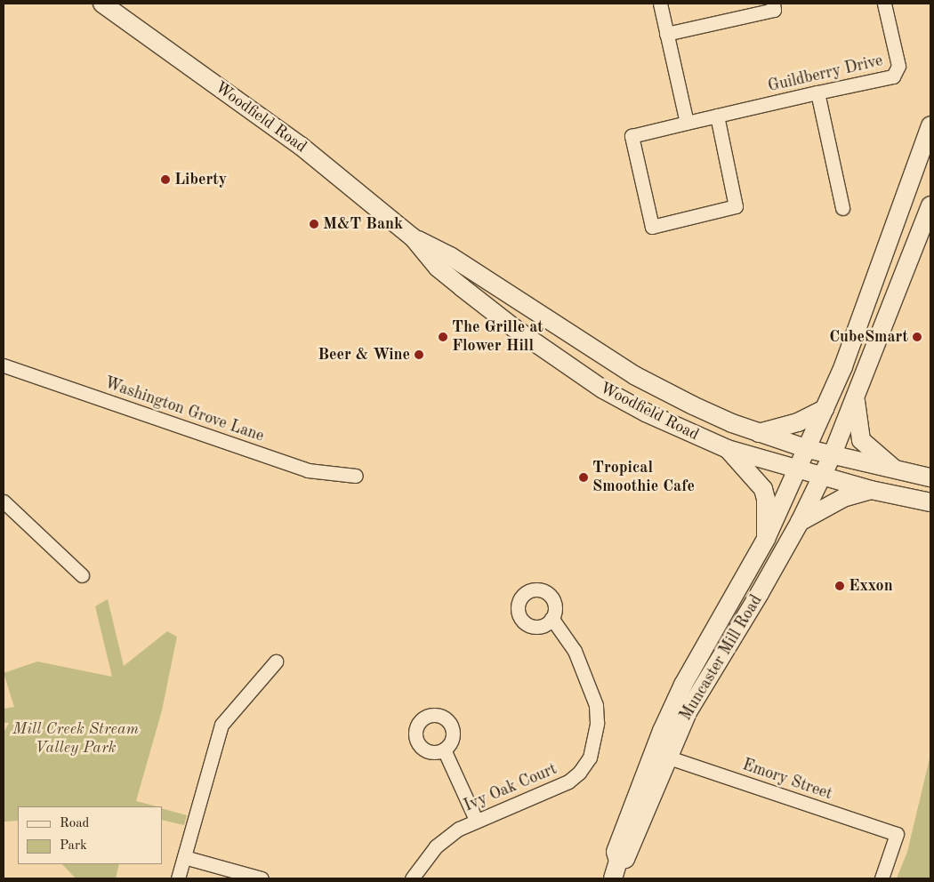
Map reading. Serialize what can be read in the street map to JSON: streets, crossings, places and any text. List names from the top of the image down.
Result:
{
  "streets": {
    "main road": ["Woodfield Road", "Muncaster Mill Road"],
    "street": [
      "Guildberry Drive",
      "Washington Grove Lane",
      "Emory Street",
      "Ivy Oak Court"
    ]
  },
  "crossings": [
    ["Woodfield Road", "Muncaster Mill Road"],
    ["Muncaster Mill Road", "Emory Street"]
  ],
  "parks": ["Mill Creek Stream Valley Park"],
  "places": [
    "Liberty",
    "M&T Bank",
    "The Grille at Flower Hill",
    "CubeSmart",
    "Beer & Wine",
    "Tropical Smoothie Cafe",
    "Exxon"
  ],
  "legend": ["Road", "Park"]
}
